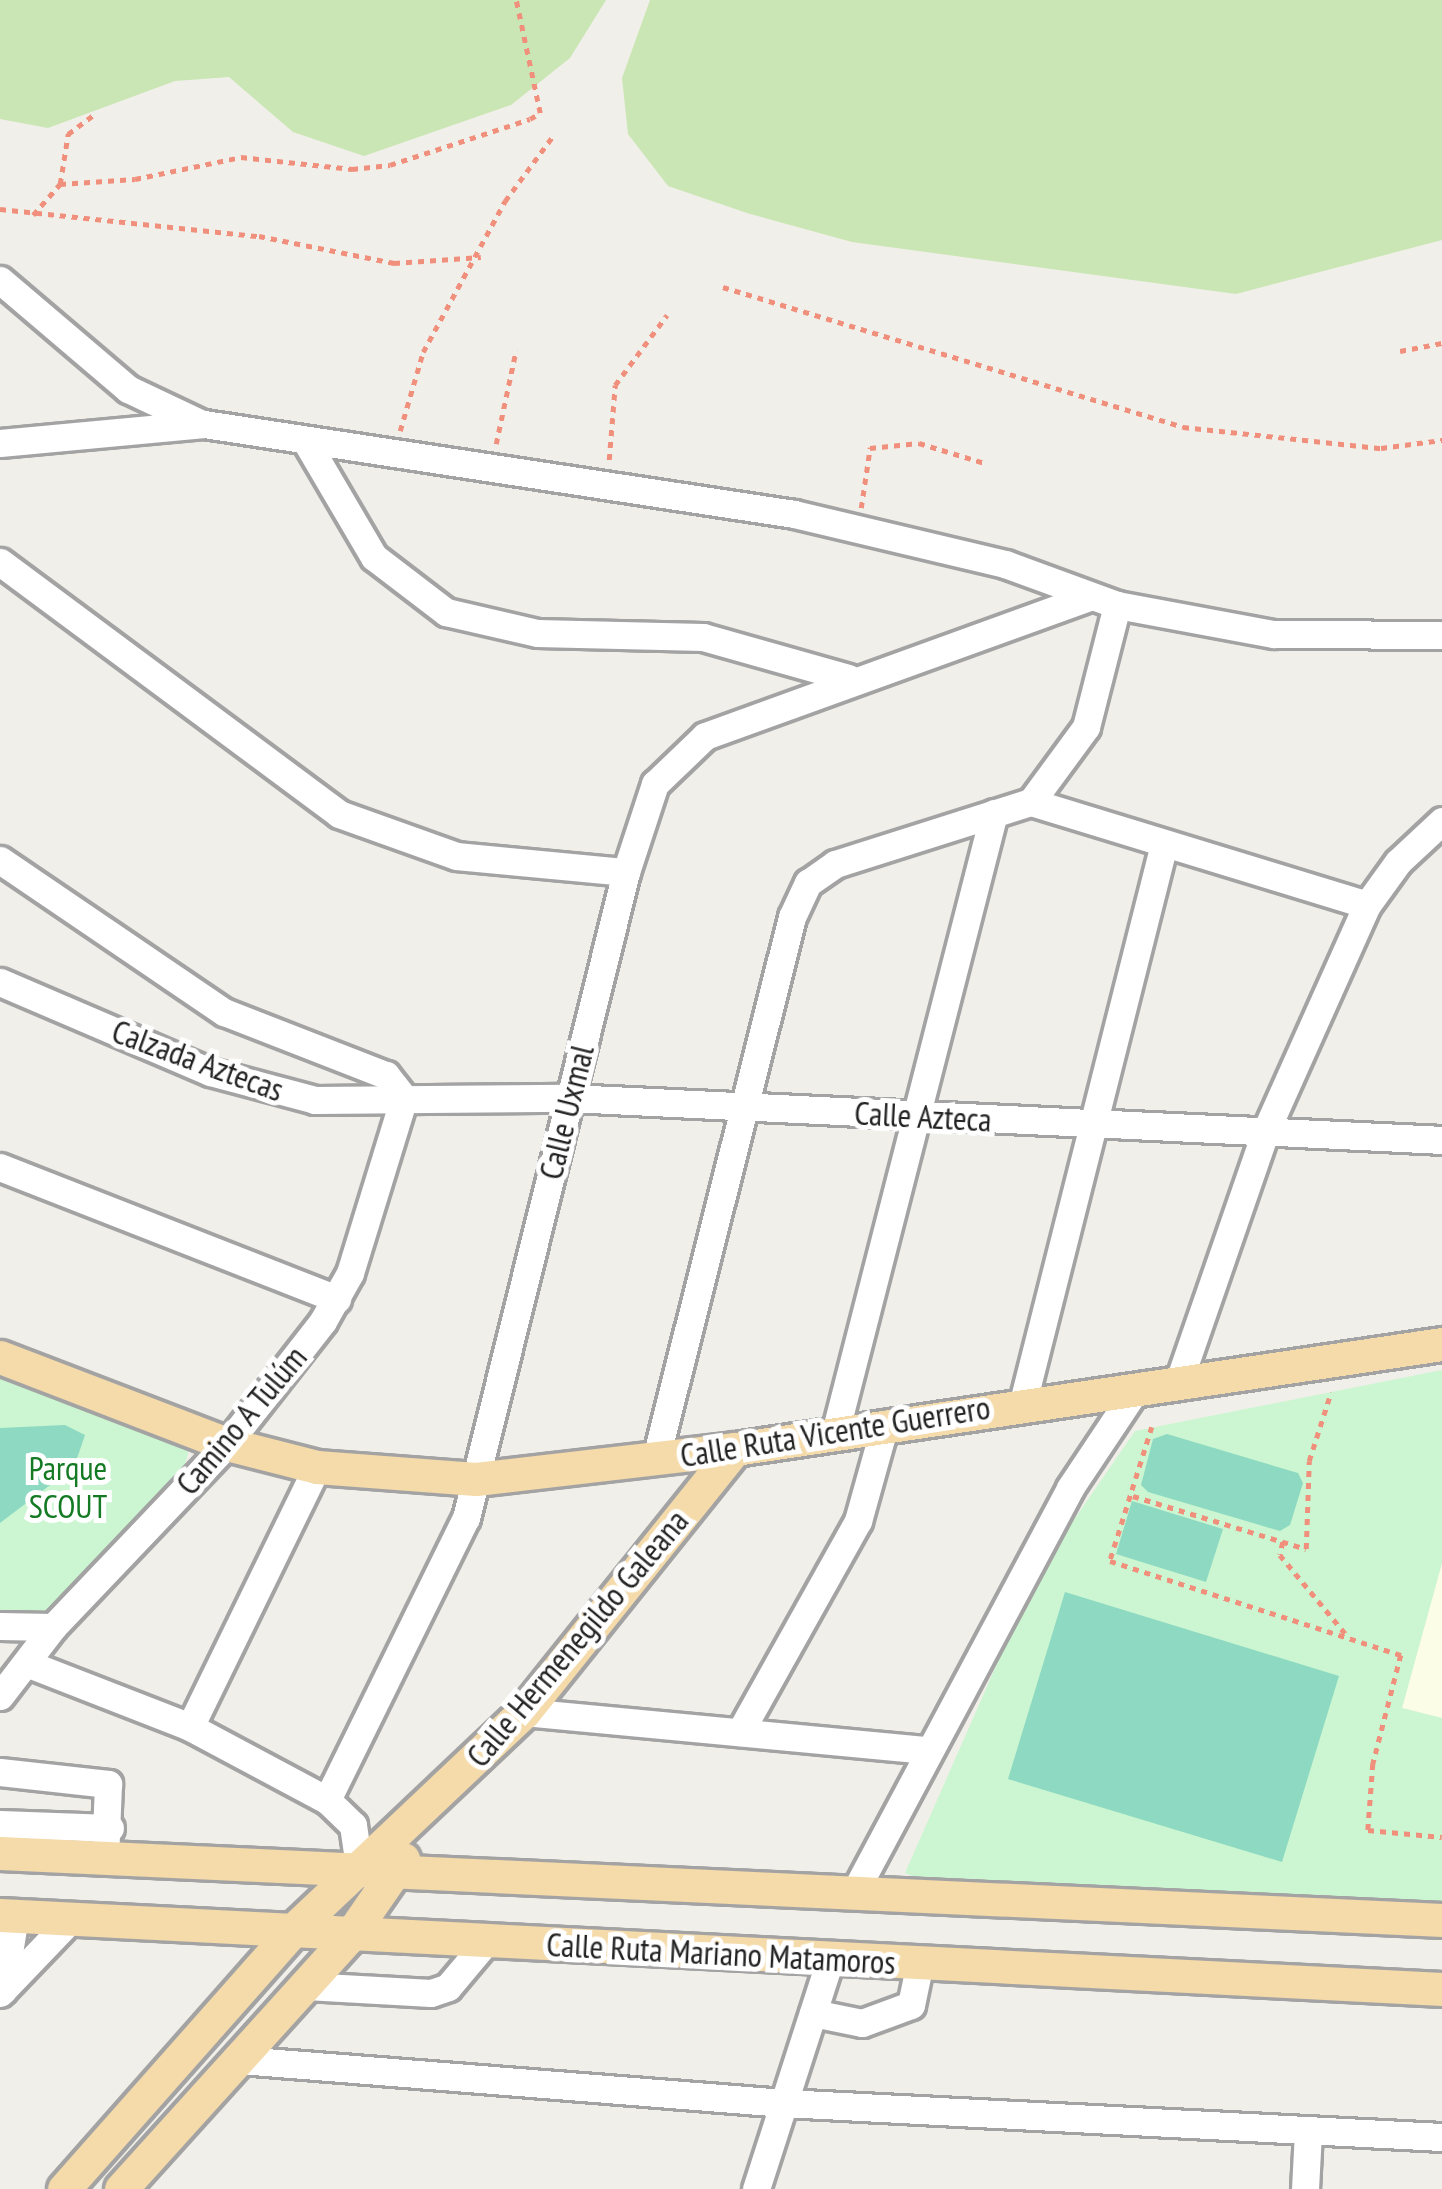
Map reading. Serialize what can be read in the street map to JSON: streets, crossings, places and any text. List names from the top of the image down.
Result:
{
  "streets": {
    "main road": ["Calle Ruta Vicente Guerrero", "Calle Hermenegildo Galeana", "Calle Ruta Mariano Matamoros"],
    "street": [
      "Calzada Aztecas",
      "Calle Uxmal",
      "Calle Azteca",
      "Camino A Tulúm"
    ]
  },
  "crossings": [
    ["Calzada Aztecas", "Calle Azteca"],
    ["Calzada Aztecas", "Camino A Tulúm"],
    ["Calle Uxmal", "Calle Azteca"],
    ["Calle Uxmal", "Calle Ruta Vicente Guerrero"],
    ["Calle Azteca", "Camino A Tulúm"],
    ["Camino A Tulúm", "Calle Ruta Vicente Guerrero"],
    ["Calle Ruta Vicente Guerrero", "Calle Hermenegildo Galeana"],
    ["Calle Hermenegildo Galeana", "Calle Ruta Mariano Matamoros"]
  ],
  "parks": ["Parque SCOUT"]
}
